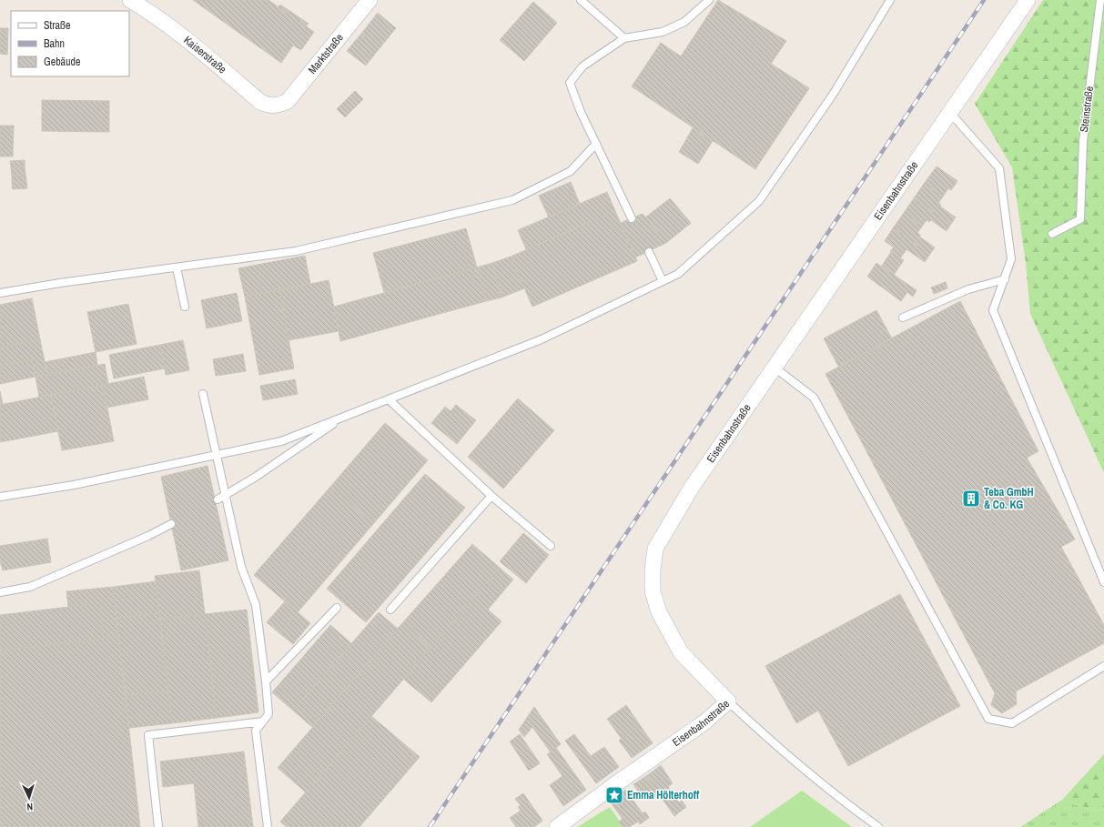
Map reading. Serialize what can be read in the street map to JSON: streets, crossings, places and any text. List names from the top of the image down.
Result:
{
  "streets": {
    "street": ["Marktstraße", "Kaiserstraße", "Eisenbahnstraße"],
    "lane": ["Steinstraße"]
  },
  "crossings": [
    ["Marktstraße", "Kaiserstraße"]
  ],
  "places": {
    "building": ["Teba GmbH & Co. KG"],
    "place": ["Emma Hölterhoff"]
  },
  "legend": ["Straße", "Bahn", "Gebäude"],
  "north": "bottom"
}
